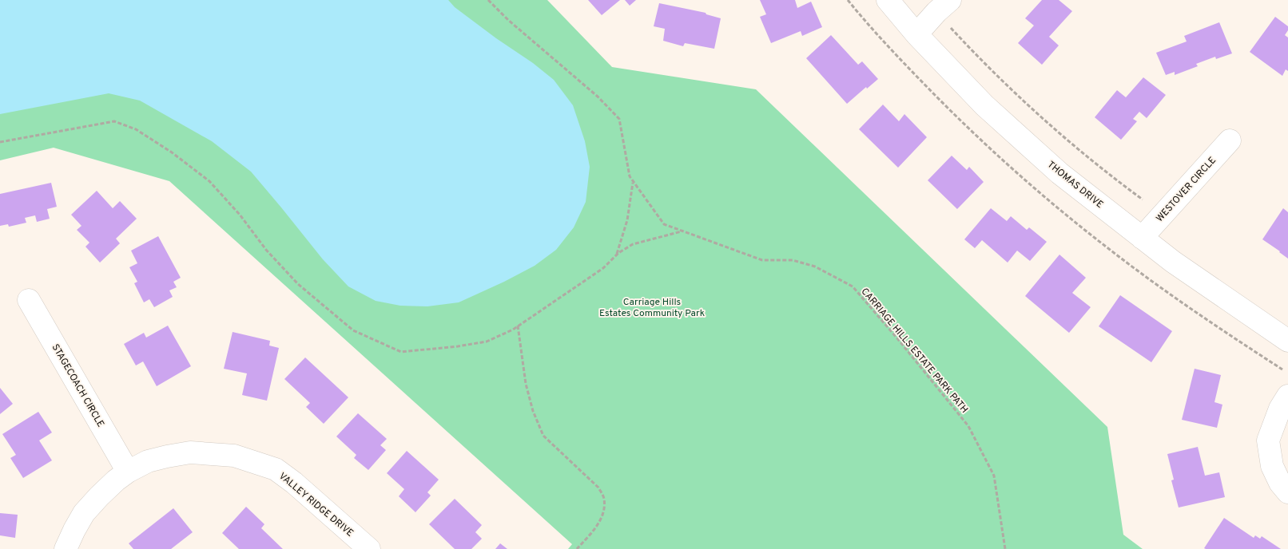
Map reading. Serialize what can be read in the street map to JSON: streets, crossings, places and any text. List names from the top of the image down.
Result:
{
  "streets": {
    "street": [
      "THOMAS DRIVE",
      "WESTOVER CIRCLE",
      "STAGECOACH CIRCLE",
      "VALLEY RIDGE DRIVE"
    ],
    "path": ["CARRIAGE HILLS ESTATE PARK PATH"]
  },
  "crossings": [
    ["THOMAS DRIVE", "WESTOVER CIRCLE"],
    ["STAGECOACH CIRCLE", "VALLEY RIDGE DRIVE"]
  ],
  "parks": ["Carriage Hills Estates Community Park"]
}
